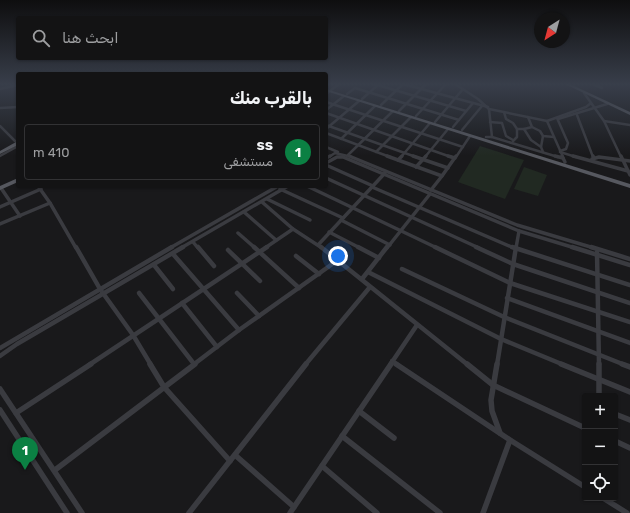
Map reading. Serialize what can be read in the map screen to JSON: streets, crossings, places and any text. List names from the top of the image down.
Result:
{
  "north": "bottom left",
  "page": {
    "search": "ابحث هنا",
    "heading": "بالقرب منك",
    "list": [
      {
        "mark": "1",
        "name": "ss",
        "note": "مستشفى",
        "value": "410 m"
      }
    ],
    "map_buttons": ["+", "−"],
    "pins": "1"
  }
}
